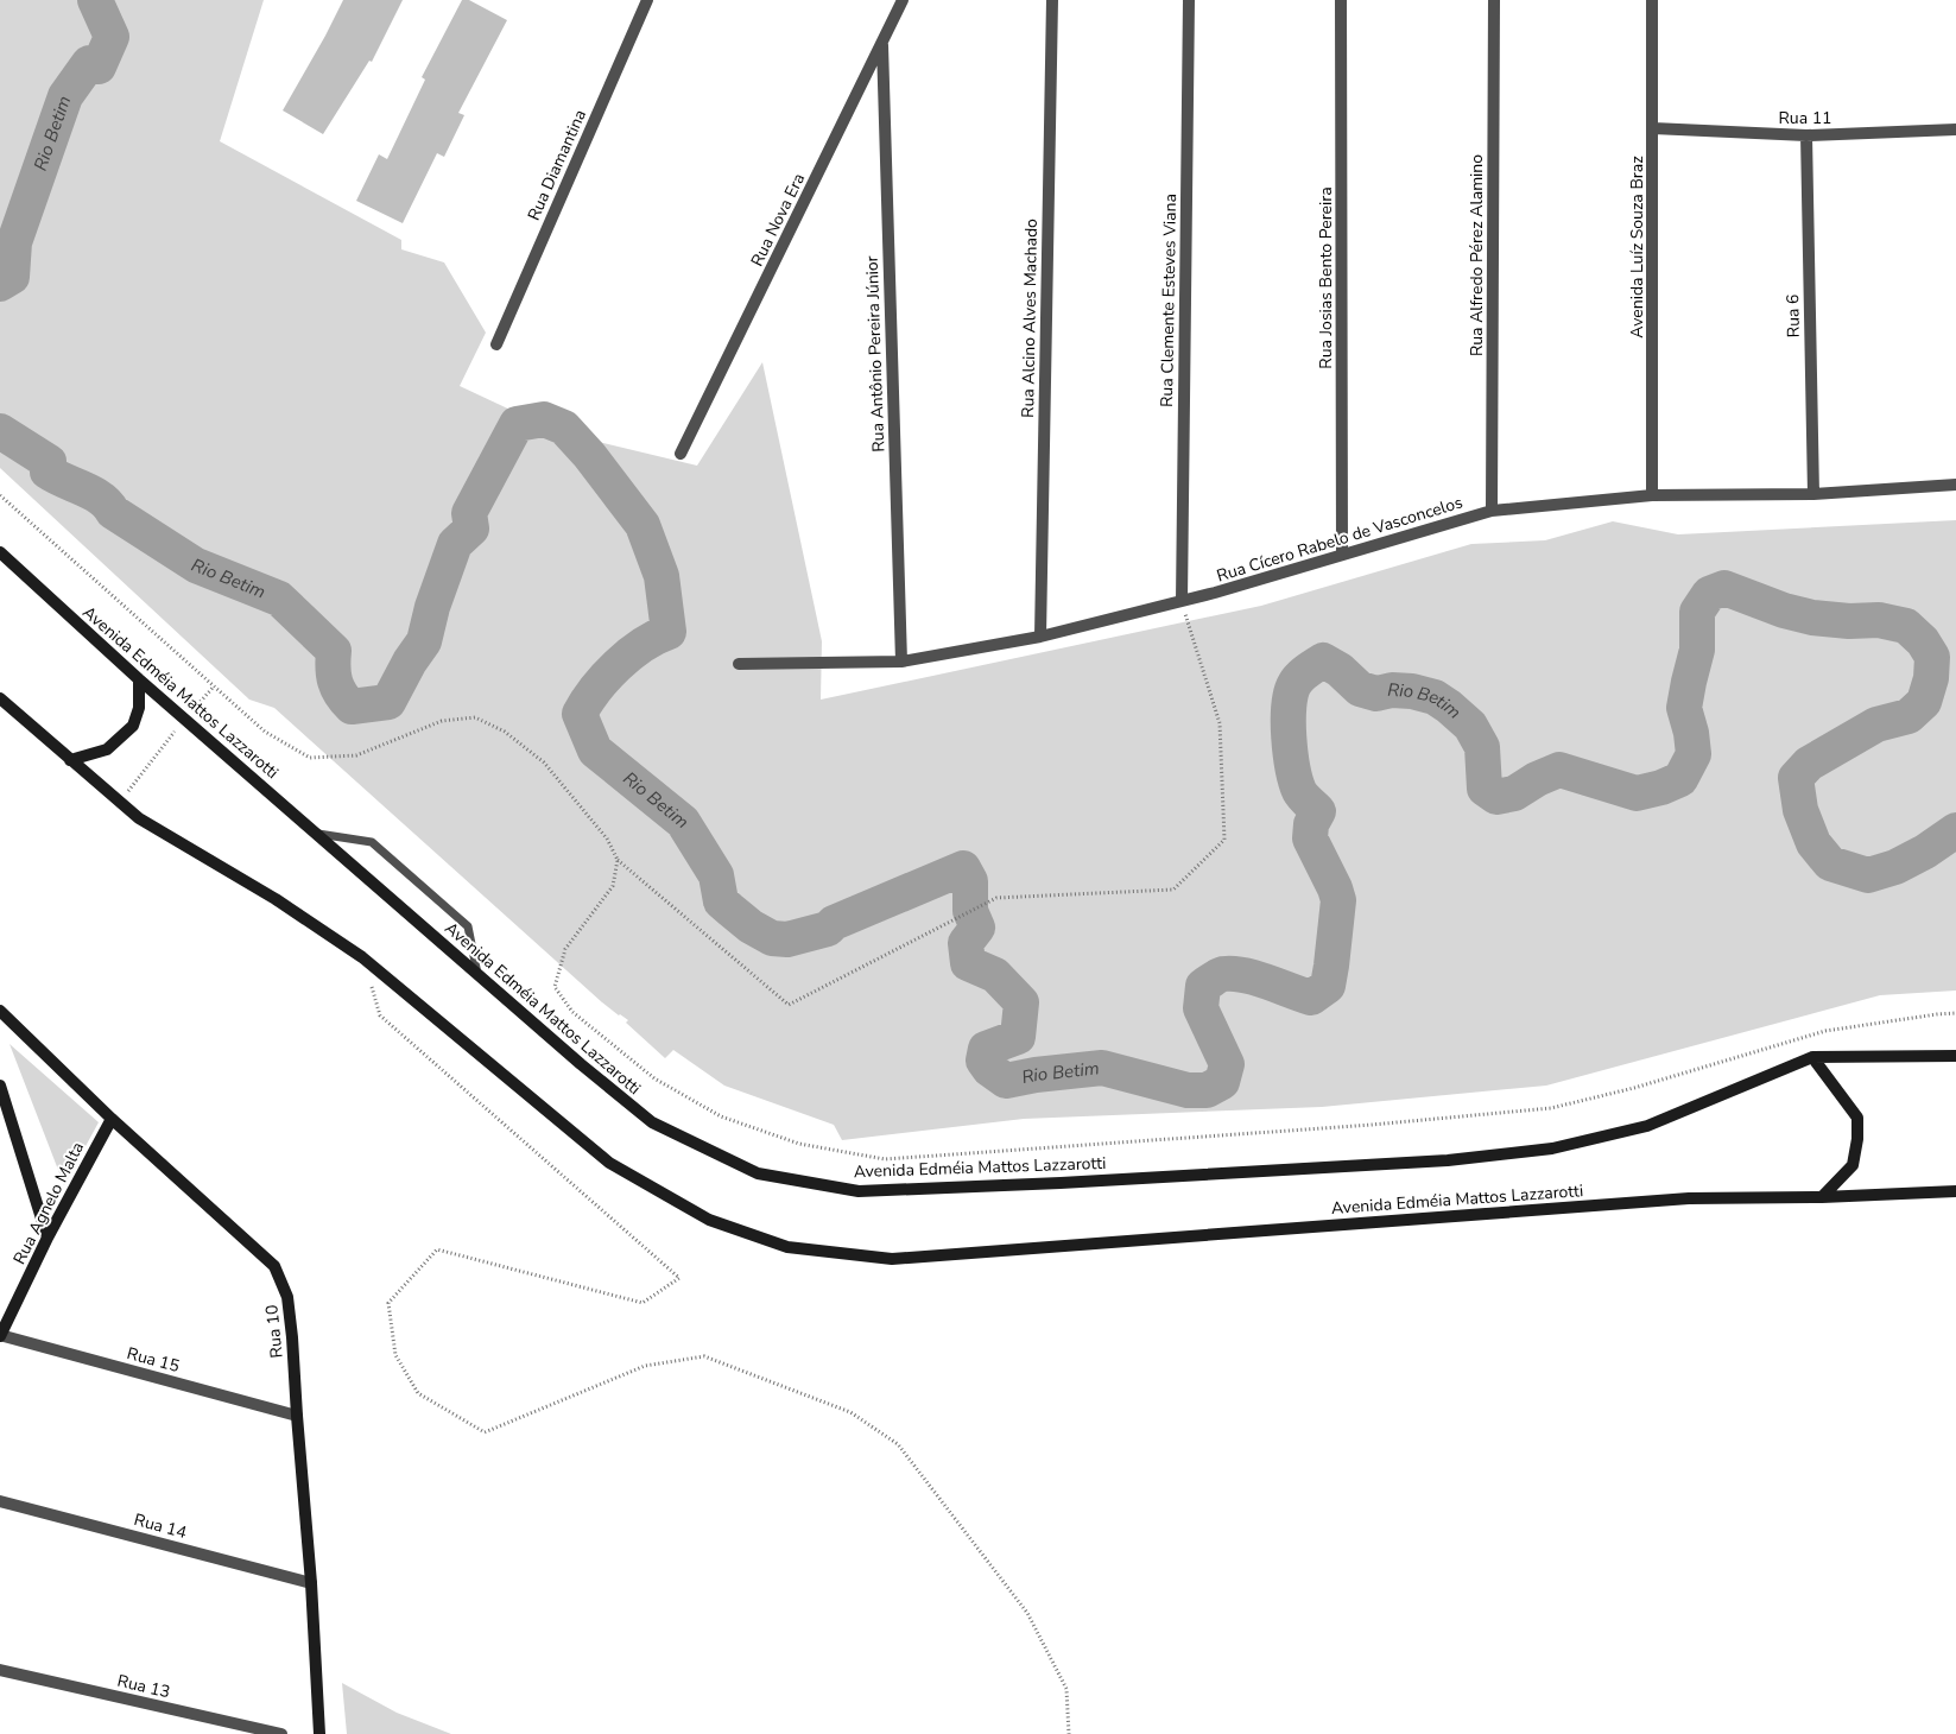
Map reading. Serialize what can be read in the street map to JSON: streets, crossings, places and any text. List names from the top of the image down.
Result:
{
  "streets": {
    "main road": ["Avenida Edméia Mattos Lazzarotti", "Rua Agnelo Malta", "Rua 10"],
    "street": [
      "Rua 11",
      "Rua Diamantina",
      "Rua Nova Era",
      "Avenida Luíz Souza Braz",
      "Rua Alfredo Pérez Alamino",
      "Rua Josias Bento Pereira",
      "Rua Clemente Esteves Viana",
      "Rua 6",
      "Rua Alcino Alves Machado",
      "Rua Antônio Pereira Júnior",
      "Rua Cícero Rabelo de Vasconcelos",
      "Rua 15",
      "Rua 14",
      "Rua 13"
    ]
  },
  "crossings": [
    ["Rua 11", "Avenida Luíz Souza Braz"],
    ["Rua 11", "Rua 6"],
    ["Rua Nova Era", "Rua Antônio Pereira Júnior"],
    ["Avenida Luíz Souza Braz", "Rua Cícero Rabelo de Vasconcelos"],
    ["Rua Alfredo Pérez Alamino", "Rua Cícero Rabelo de Vasconcelos"],
    ["Rua Josias Bento Pereira", "Rua Cícero Rabelo de Vasconcelos"],
    ["Rua Clemente Esteves Viana", "Rua Cícero Rabelo de Vasconcelos"],
    ["Rua 6", "Rua Cícero Rabelo de Vasconcelos"],
    ["Rua Alcino Alves Machado", "Rua Cícero Rabelo de Vasconcelos"],
    ["Rua Antônio Pereira Júnior", "Rua Cícero Rabelo de Vasconcelos"],
    ["Rua Agnelo Malta", "Rua 10"],
    ["Rua Agnelo Malta", "Rua 15"],
    ["Rua 10", "Rua 15"],
    ["Rua 10", "Rua 14"]
  ],
  "water": ["Rio Betim"]
}
